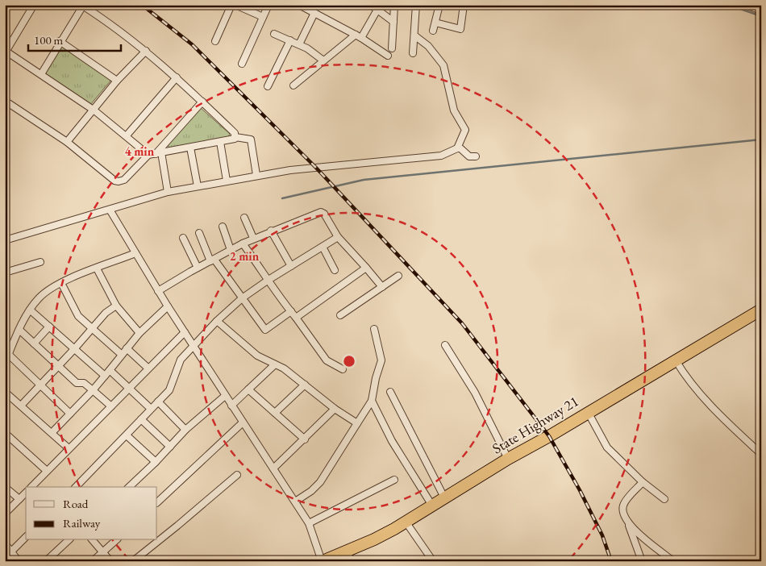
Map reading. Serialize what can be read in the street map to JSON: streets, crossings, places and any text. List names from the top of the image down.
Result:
{
  "streets": {
    "highway": ["State Highway 21"]
  },
  "legend": ["Road", "Railway"],
  "scale_bar": "100 m",
  "rings": ["4 min", "2 min"]
}
